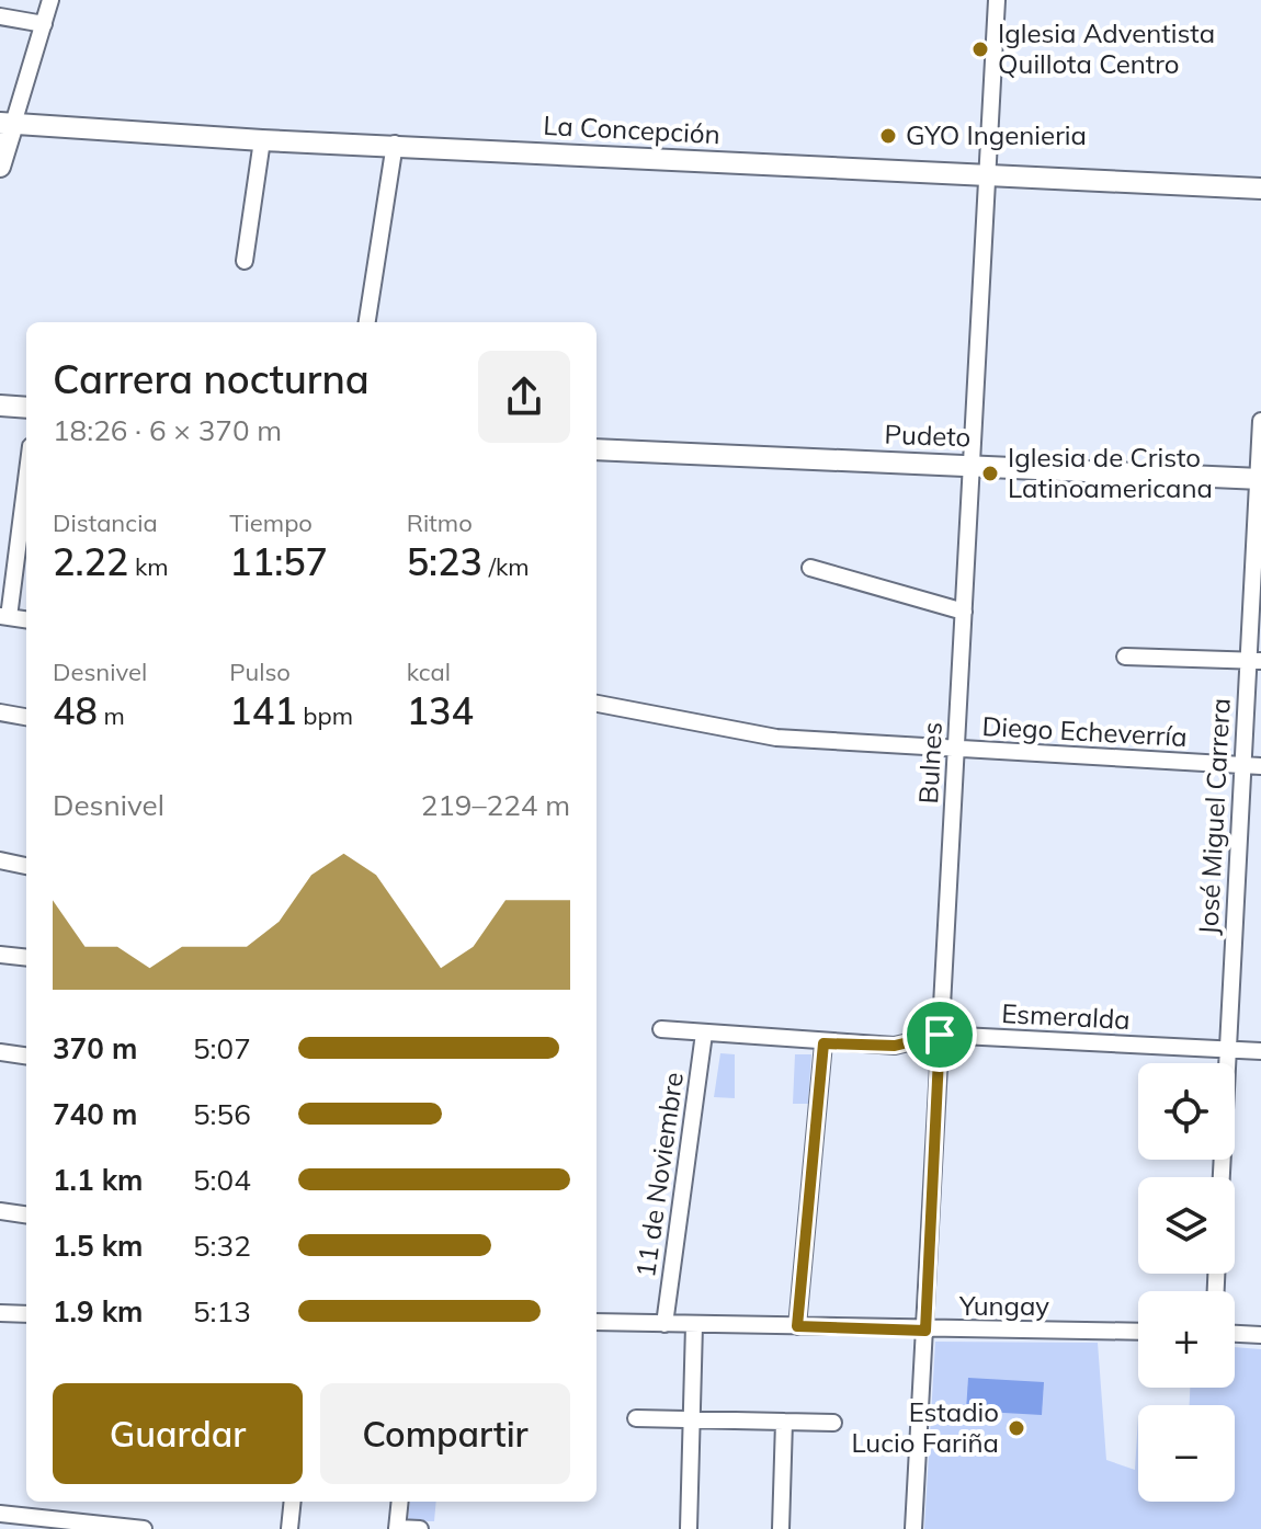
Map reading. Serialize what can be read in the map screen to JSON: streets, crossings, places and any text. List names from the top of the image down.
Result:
{
  "streets": {
    "main road": ["La Concepción", "Pudeto"],
    "street": [
      "Diego Echeverría",
      "Bulnes",
      "José Miguel Carrera",
      "Esmeralda",
      "11 de Noviembre",
      "Yungay"
    ]
  },
  "crossings": [
    ["La Concepción", "Bulnes"],
    ["Pudeto", "Bulnes"],
    ["Pudeto", "José Miguel Carrera"],
    ["Diego Echeverría", "Bulnes"],
    ["Diego Echeverría", "José Miguel Carrera"],
    ["Bulnes", "Esmeralda"],
    ["Bulnes", "Yungay"],
    ["José Miguel Carrera", "Esmeralda"],
    ["Esmeralda", "11 de Noviembre"],
    ["11 de Noviembre", "Yungay"]
  ],
  "places": [
    "Iglesia Adventista Quillota Centro",
    "GYO Ingenieria",
    "Iglesia de Cristo Latinoamericana",
    "Estadio Lucio Fariña"
  ],
  "page": {
    "heading": ["Carrera nocturna", "18:26 · 6 × 370 m"],
    "stats": [
      ["Distancia", "2.22 km"],
      ["Tiempo", "11:57"],
      ["Ritmo", "5:23 /km"],
      ["Desnivel", "48 m"],
      ["Pulso", "141 bpm"],
      ["kcal", "134"]
    ],
    "chart": ["Desnivel", "219–224 m"],
    "list": [
      {
        "name": "370 m",
        "note": "5:07"
      },
      {
        "name": "740 m",
        "note": "5:56"
      },
      {
        "name": "1.1 km",
        "note": "5:04"
      },
      {
        "name": "1.5 km",
        "note": "5:32"
      },
      {
        "name": "1.9 km",
        "note": "5:13"
      }
    ],
    "map_buttons": ["+", "−"],
    "buttons": ["Guardar", "Compartir"]
  }
}
